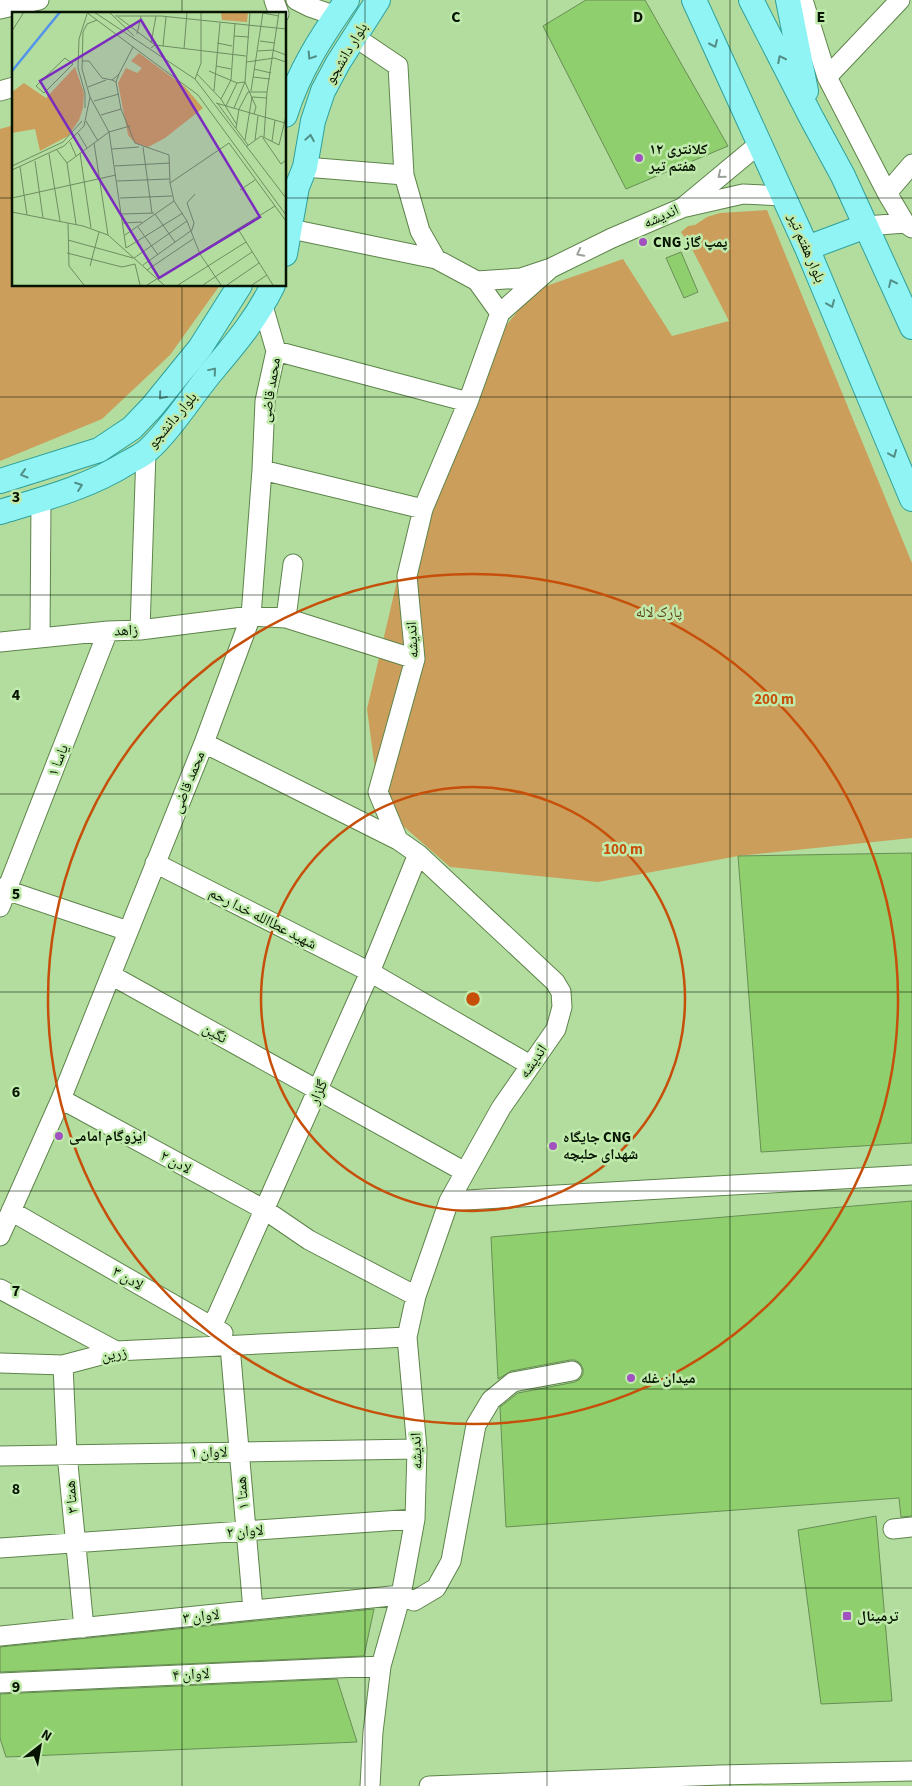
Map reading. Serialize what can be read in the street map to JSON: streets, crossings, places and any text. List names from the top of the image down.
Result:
{
  "streets": {
    "main road": ["بلوار دانشجو", "بلوار هفتم تیر"],
    "street": [
      "اندیشه",
      "محمد قاضی",
      "زاهد",
      "یاسا ۱",
      "شهید عطاالله خدا رحم",
      "نگین",
      "گلزار",
      "لادن ۲",
      "لادن ۳",
      "زرین",
      "لاوان ۱",
      "همتا ۱",
      "همتا ۳",
      "لاوان ۲",
      "لاوان ۳",
      "لاوان ۴"
    ]
  },
  "crossings": [
    ["بلوار دانشجو", "محمد قاضی"],
    ["اندیشه", "بلوار هفتم تیر"],
    ["اندیشه", "زاهد"],
    ["اندیشه", "شهید عطاالله خدا رحم"],
    ["اندیشه", "نگین"],
    ["اندیشه", "گلزار"],
    ["اندیشه", "لادن ۲"],
    ["اندیشه", "زرین"],
    ["اندیشه", "لاوان ۱"],
    ["اندیشه", "لاوان ۲"],
    ["اندیشه", "لاوان ۳"],
    ["اندیشه", "لاوان ۴"],
    ["محمد قاضی", "زاهد"],
    ["محمد قاضی", "شهید عطاالله خدا رحم"],
    ["محمد قاضی", "نگین"],
    ["محمد قاضی", "لادن ۲"],
    ["محمد قاضی", "لادن ۳"],
    ["زاهد", "یاسا ۱"],
    ["شهید عطاالله خدا رحم", "گلزار"],
    ["نگین", "گلزار"],
    ["گلزار", "لادن ۲"],
    ["گلزار", "لادن ۳"],
    ["لادن ۳", "زرین"],
    ["لادن ۳", "همتا ۱"],
    ["زرین", "همتا ۱"],
    ["زرین", "همتا ۳"],
    ["لاوان ۱", "همتا ۱"],
    ["لاوان ۱", "همتا ۳"],
    ["همتا ۱", "لاوان ۲"],
    ["همتا ۱", "لاوان ۳"],
    ["همتا ۳", "لاوان ۲"],
    ["همتا ۳", "لاوان ۳"]
  ],
  "parks": ["پارک لاله"],
  "places": {
    "other": [
      "کلانتری ۱۲ هفتم تیر",
      "CNG پمپ گاز",
      "ایزوگام امامی",
      "جایگاه CNG شهدای حلبچه",
      "میدان غله"
    ],
    "transit": ["ترمینال"]
  },
  "north": "top right",
  "grid": {
    "columns": ["C", "D", "E"],
    "rows": [
      "3",
      "4",
      "5",
      "6",
      "7",
      "8",
      "9"
    ]
  },
  "rings": ["200 m", "100 m"]
}
